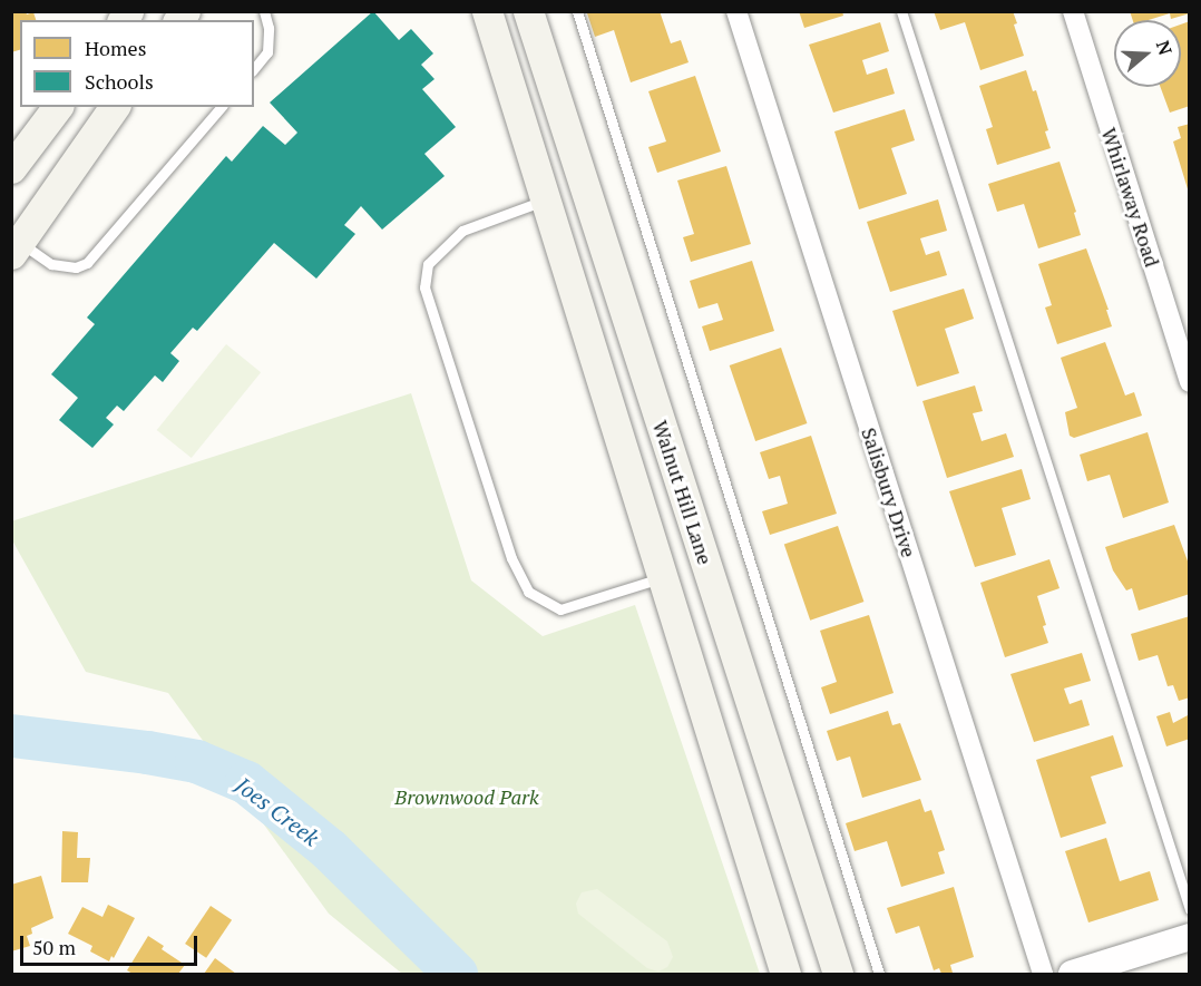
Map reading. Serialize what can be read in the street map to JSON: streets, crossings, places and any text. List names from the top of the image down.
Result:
{
  "streets": {
    "main road": ["Walnut Hill Lane"],
    "street": ["Whirlaway Road", "Salisbury Drive"]
  },
  "water": ["Joes Creek"],
  "parks": ["Brownwood Park"],
  "legend": ["Homes", "Schools"],
  "scale_bar": "50 m",
  "north": "right"
}
